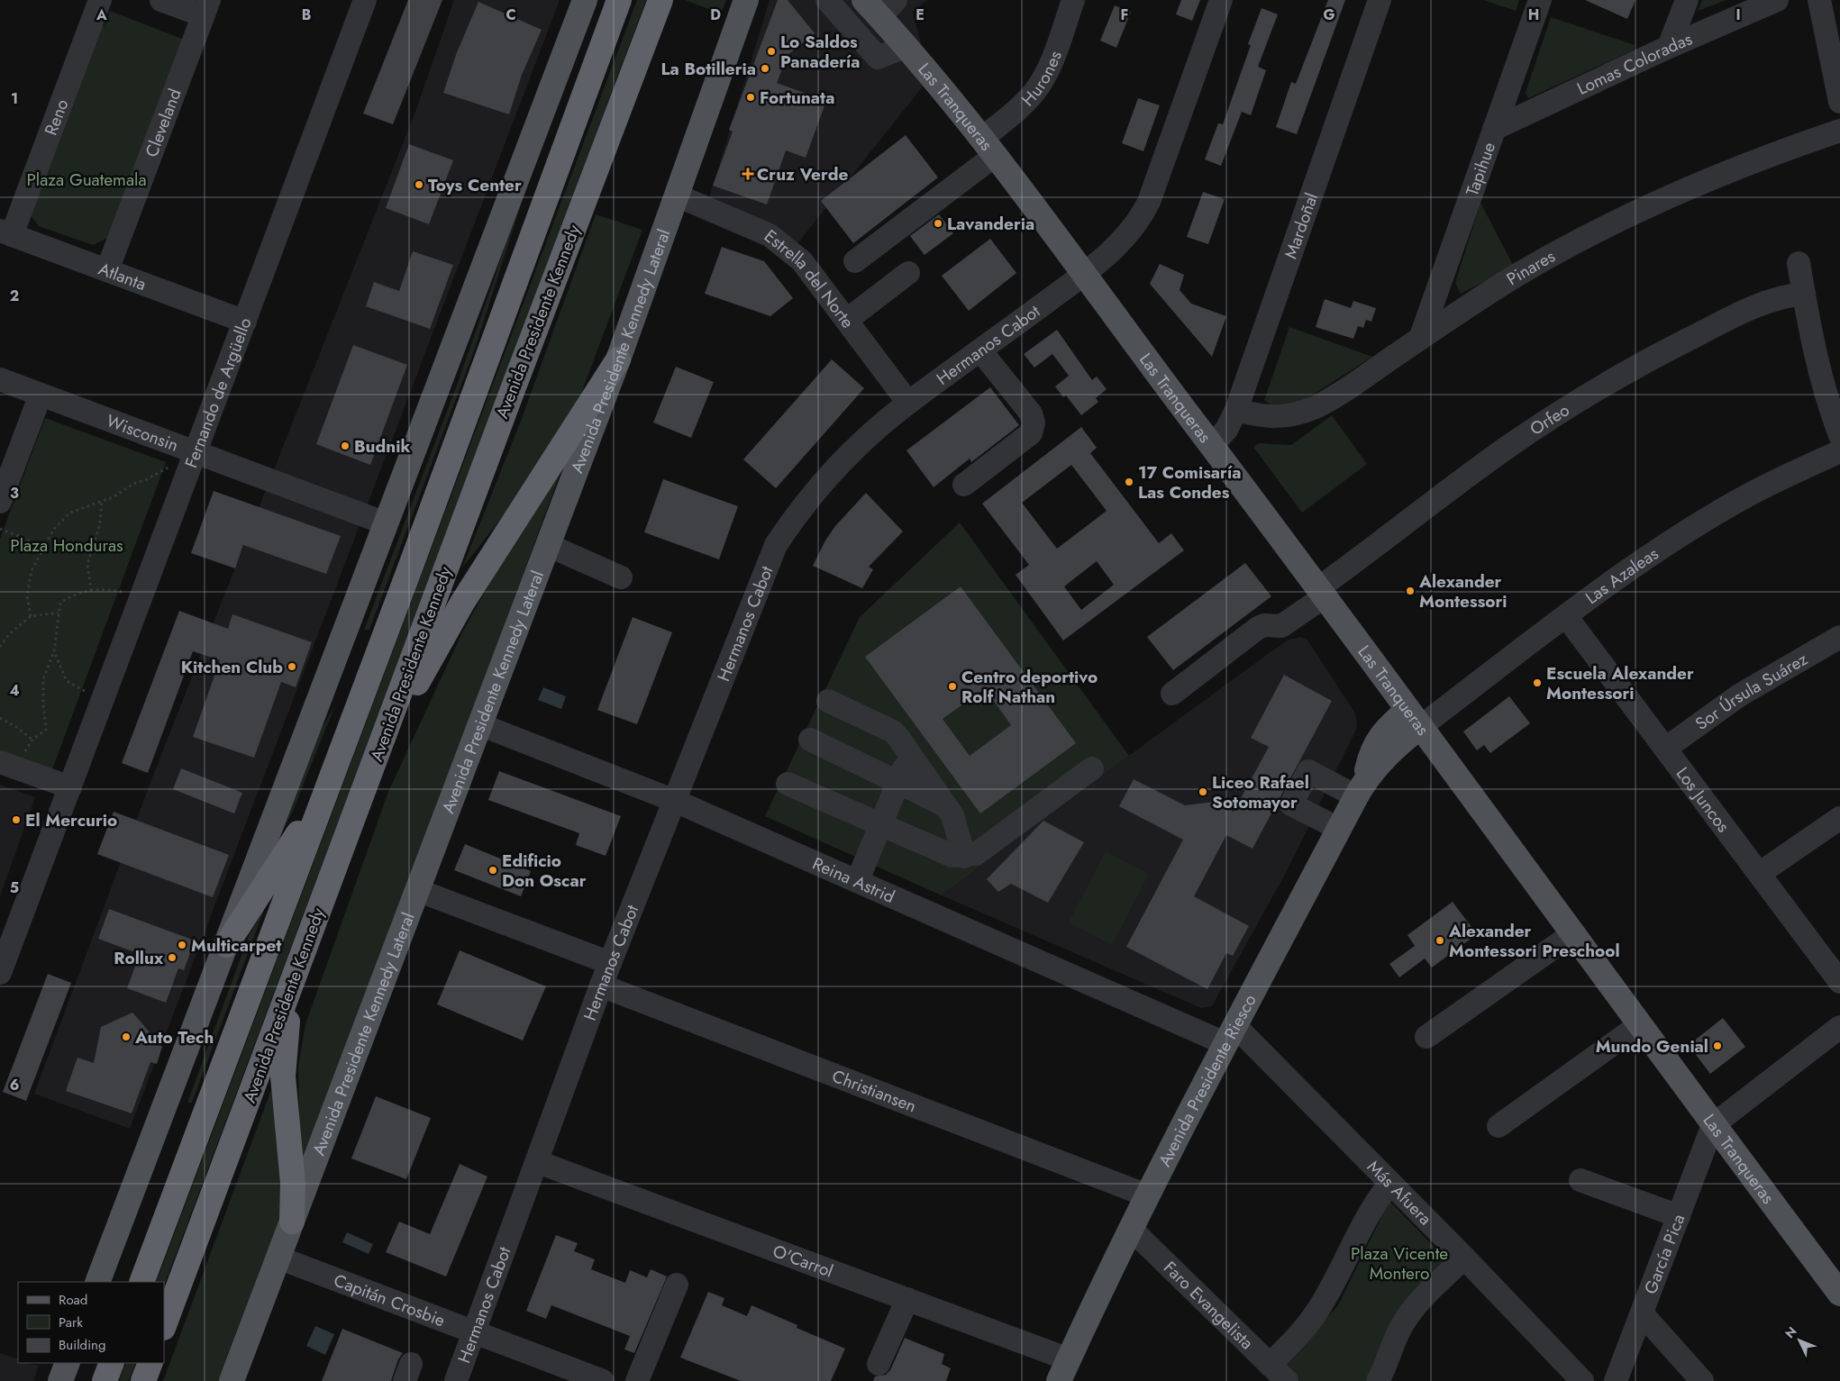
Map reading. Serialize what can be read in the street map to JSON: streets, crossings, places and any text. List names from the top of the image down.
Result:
{
  "streets": {
    "highway": ["Avenida Presidente Kennedy"],
    "main road": ["Las Tranqueras", "Avenida Presidente Kennedy Lateral", "Avenida Presidente Riesco"],
    "street": [
      "Lomas Coloradas",
      "Hurones",
      "Reno",
      "Cleveland",
      "Tapihue",
      "Mardoñal",
      "Pinares",
      "Atlanta",
      "Estrella del Norte",
      "Hermanos Cabot",
      "Fernando de Argüello",
      "Orfeo",
      "Wisconsin",
      "Las Azaleas",
      "Sor Úrsula Suárez",
      "Los Juncos",
      "Reina Astrid",
      "Christiansen",
      "Más Afuera",
      "García Pica",
      "O'Carrol",
      "Capitán Crosbie",
      "Faro Evangelista"
    ]
  },
  "crossings": [
    ["Lomas Coloradas", "Tapihue"],
    ["Hurones", "Las Tranqueras"],
    ["Las Tranqueras", "Mardoñal"],
    ["Las Tranqueras", "Hermanos Cabot"],
    ["Las Tranqueras", "Orfeo"],
    ["Las Tranqueras", "Las Azaleas"],
    ["Las Tranqueras", "Avenida Presidente Riesco"],
    ["Las Tranqueras", "García Pica"],
    ["Reno", "Atlanta"],
    ["Cleveland", "Atlanta"],
    ["Tapihue", "Pinares"],
    ["Mardoñal", "Pinares"],
    ["Atlanta", "Fernando de Argüello"],
    ["Estrella del Norte", "Hermanos Cabot"],
    ["Estrella del Norte", "Avenida Presidente Kennedy Lateral"],
    ["Hermanos Cabot", "Reina Astrid"],
    ["Hermanos Cabot", "Christiansen"],
    ["Hermanos Cabot", "O'Carrol"],
    ["Hermanos Cabot", "Capitán Crosbie"],
    ["Avenida Presidente Kennedy Lateral", "Reina Astrid"],
    ["Avenida Presidente Kennedy Lateral", "Capitán Crosbie"],
    ["Fernando de Argüello", "Wisconsin"],
    ["Las Azaleas", "Los Juncos"],
    ["Las Azaleas", "Avenida Presidente Riesco"],
    ["Sor Úrsula Suárez", "Los Juncos"],
    ["Reina Astrid", "Avenida Presidente Riesco"],
    ["Reina Astrid", "Más Afuera"],
    ["Avenida Presidente Riesco", "Christiansen"],
    ["Avenida Presidente Riesco", "Más Afuera"],
    ["Avenida Presidente Riesco", "O'Carrol"],
    ["Avenida Presidente Riesco", "Faro Evangelista"]
  ],
  "parks": ["Plaza Guatemala", "Plaza Honduras", "Plaza Vicente Montero"],
  "places": {
    "other": [
      "Lo Saldos Panadería",
      "La Botilleria",
      "Fortunata",
      "Toys Center",
      "Lavanderia",
      "Budnik",
      "17 Comisaría Las Condes",
      "Alexander Montessori",
      "Kitchen Club",
      "Escuela Alexander Montessori",
      "Centro deportivo Rolf Nathan",
      "Liceo Rafael Sotomayor",
      "El Mercurio",
      "Edificio Don Oscar",
      "Alexander Montessori Preschool",
      "Multicarpet",
      "Rollux",
      "Auto Tech",
      "Mundo Genial"
    ],
    "health": ["Cruz Verde"]
  },
  "legend": ["Road", "Park", "Building"],
  "north": "top left",
  "grid": {
    "columns": [
      "A",
      "B",
      "C",
      "D",
      "E",
      "F",
      "G",
      "H",
      "I"
    ],
    "rows": [
      "1",
      "2",
      "3",
      "4",
      "5",
      "6"
    ]
  }
}
